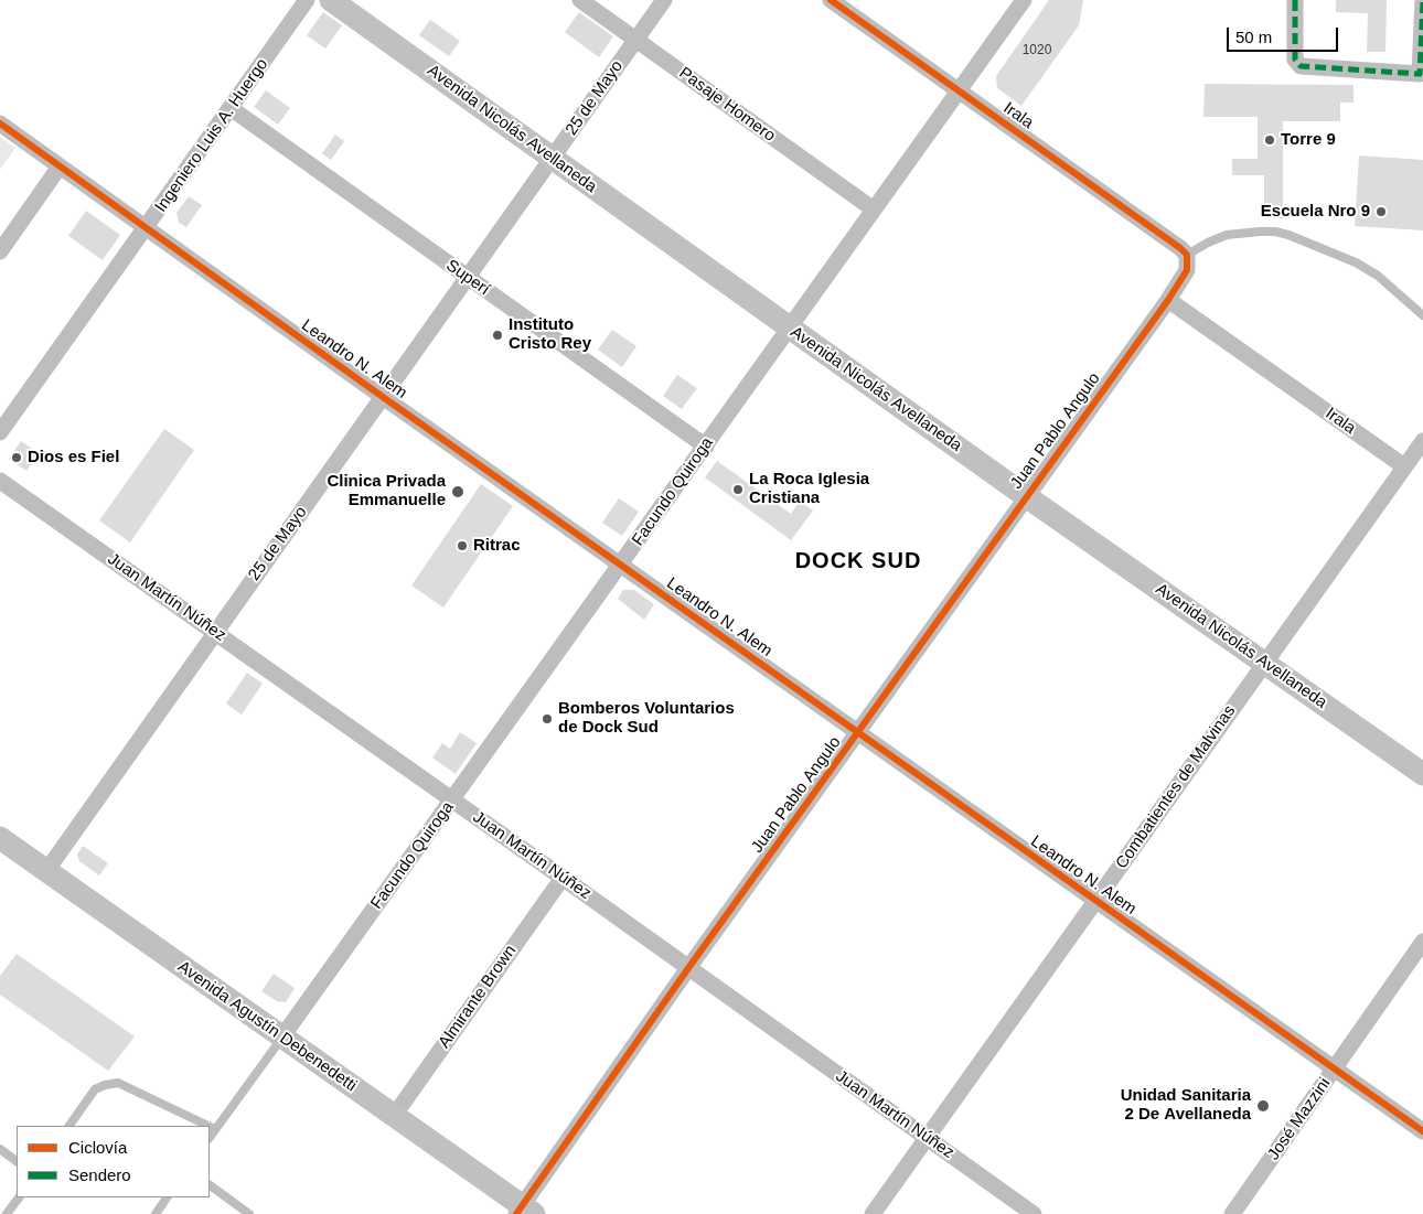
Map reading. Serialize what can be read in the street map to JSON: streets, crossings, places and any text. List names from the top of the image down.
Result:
{
  "streets": {
    "main road": ["Avenida Nicolás Avellaneda", "Avenida Agustín Debenedetti"],
    "street": [
      "25 de Mayo",
      "Pasaje Homero",
      "Irala",
      "Ingeniero Luis A. Huergo",
      "Superí",
      "Leandro N. Alem",
      "Juan Pablo Angulo",
      "Facundo Quiroga",
      "Juan Martín Núñez",
      "Combatientes de Malvinas",
      "Almirante Brown",
      "José Mazzini"
    ]
  },
  "crossings": [
    ["25 de Mayo", "Pasaje Homero"],
    ["25 de Mayo", "Avenida Nicolás Avellaneda"],
    ["25 de Mayo", "Superí"],
    ["25 de Mayo", "Leandro N. Alem"],
    ["25 de Mayo", "Juan Martín Núñez"],
    ["25 de Mayo", "Avenida Agustín Debenedetti"],
    ["Pasaje Homero", "Facundo Quiroga"],
    ["Irala", "Juan Pablo Angulo"],
    ["Irala", "Facundo Quiroga"],
    ["Irala", "Combatientes de Malvinas"],
    ["Avenida Nicolás Avellaneda", "Juan Pablo Angulo"],
    ["Avenida Nicolás Avellaneda", "Facundo Quiroga"],
    ["Avenida Nicolás Avellaneda", "Combatientes de Malvinas"],
    ["Ingeniero Luis A. Huergo", "Superí"],
    ["Ingeniero Luis A. Huergo", "Leandro N. Alem"],
    ["Superí", "Facundo Quiroga"],
    ["Leandro N. Alem", "Juan Pablo Angulo"],
    ["Leandro N. Alem", "Facundo Quiroga"],
    ["Leandro N. Alem", "Combatientes de Malvinas"],
    ["Leandro N. Alem", "José Mazzini"],
    ["Juan Pablo Angulo", "Juan Martín Núñez"],
    ["Juan Pablo Angulo", "Avenida Agustín Debenedetti"],
    ["Facundo Quiroga", "Juan Martín Núñez"],
    ["Facundo Quiroga", "Avenida Agustín Debenedetti"],
    ["Juan Martín Núñez", "Combatientes de Malvinas"],
    ["Juan Martín Núñez", "Almirante Brown"],
    ["Almirante Brown", "Avenida Agustín Debenedetti"]
  ],
  "districts": ["DOCK SUD"],
  "places": [
    "Torre 9",
    "Escuela Nro 9",
    "Instituto Cristo Rey",
    "Dios es Fiel",
    "La Roca Iglesia Cristiana",
    "Clinica Privada Emmanuelle",
    "Ritrac",
    "Bomberos Voluntarios de Dock Sud",
    "Unidad Sanitaria 2 De Avellaneda"
  ],
  "house_numbers": ["1020"],
  "legend": ["Ciclovía", "Sendero"],
  "scale_bar": "50 m"
}
